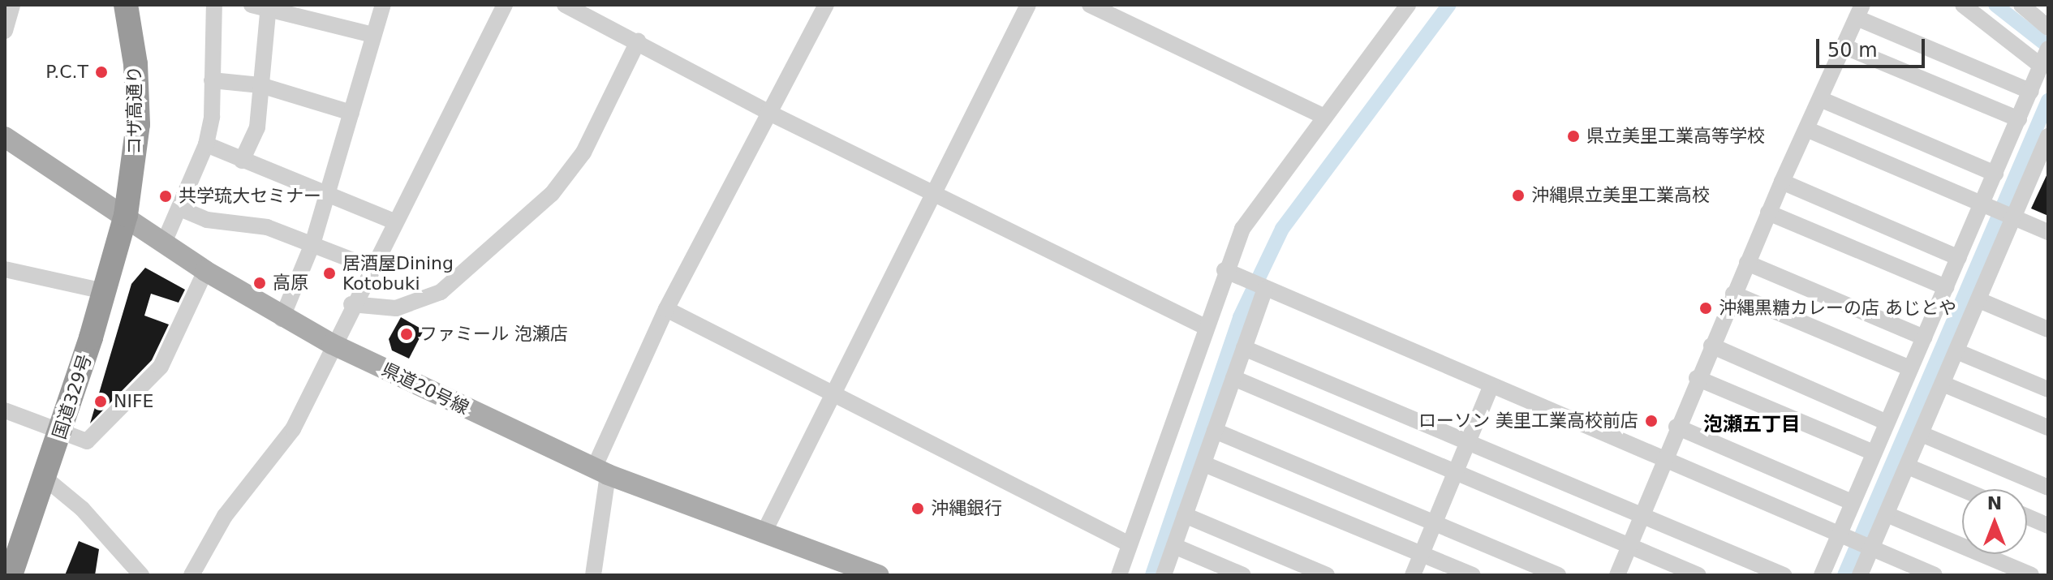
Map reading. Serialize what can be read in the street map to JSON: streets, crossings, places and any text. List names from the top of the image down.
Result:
{
  "streets": {
    "highway": ["コザ高通り", "国道329号"],
    "main road": ["県道20号線"]
  },
  "crossings": [
    ["コザ高通り", "県道20号線"],
    ["コザ高通り", "国道329号"],
    ["県道20号線", "国道329号"]
  ],
  "districts": ["泡瀬五丁目"],
  "places": [
    "P.C.T",
    "県立美里工業高等学校",
    "沖縄県立美里工業高校",
    "共学琉大セミナー",
    "居酒屋Dining Kotobuki",
    "高原",
    "沖縄黒糖カレーの店 あじとや",
    "ファミール 泡瀬店",
    "NIFE",
    "ローソン 美里工業高校前店",
    "沖縄銀行"
  ],
  "scale_bar": "50 m",
  "north": "top"
}
